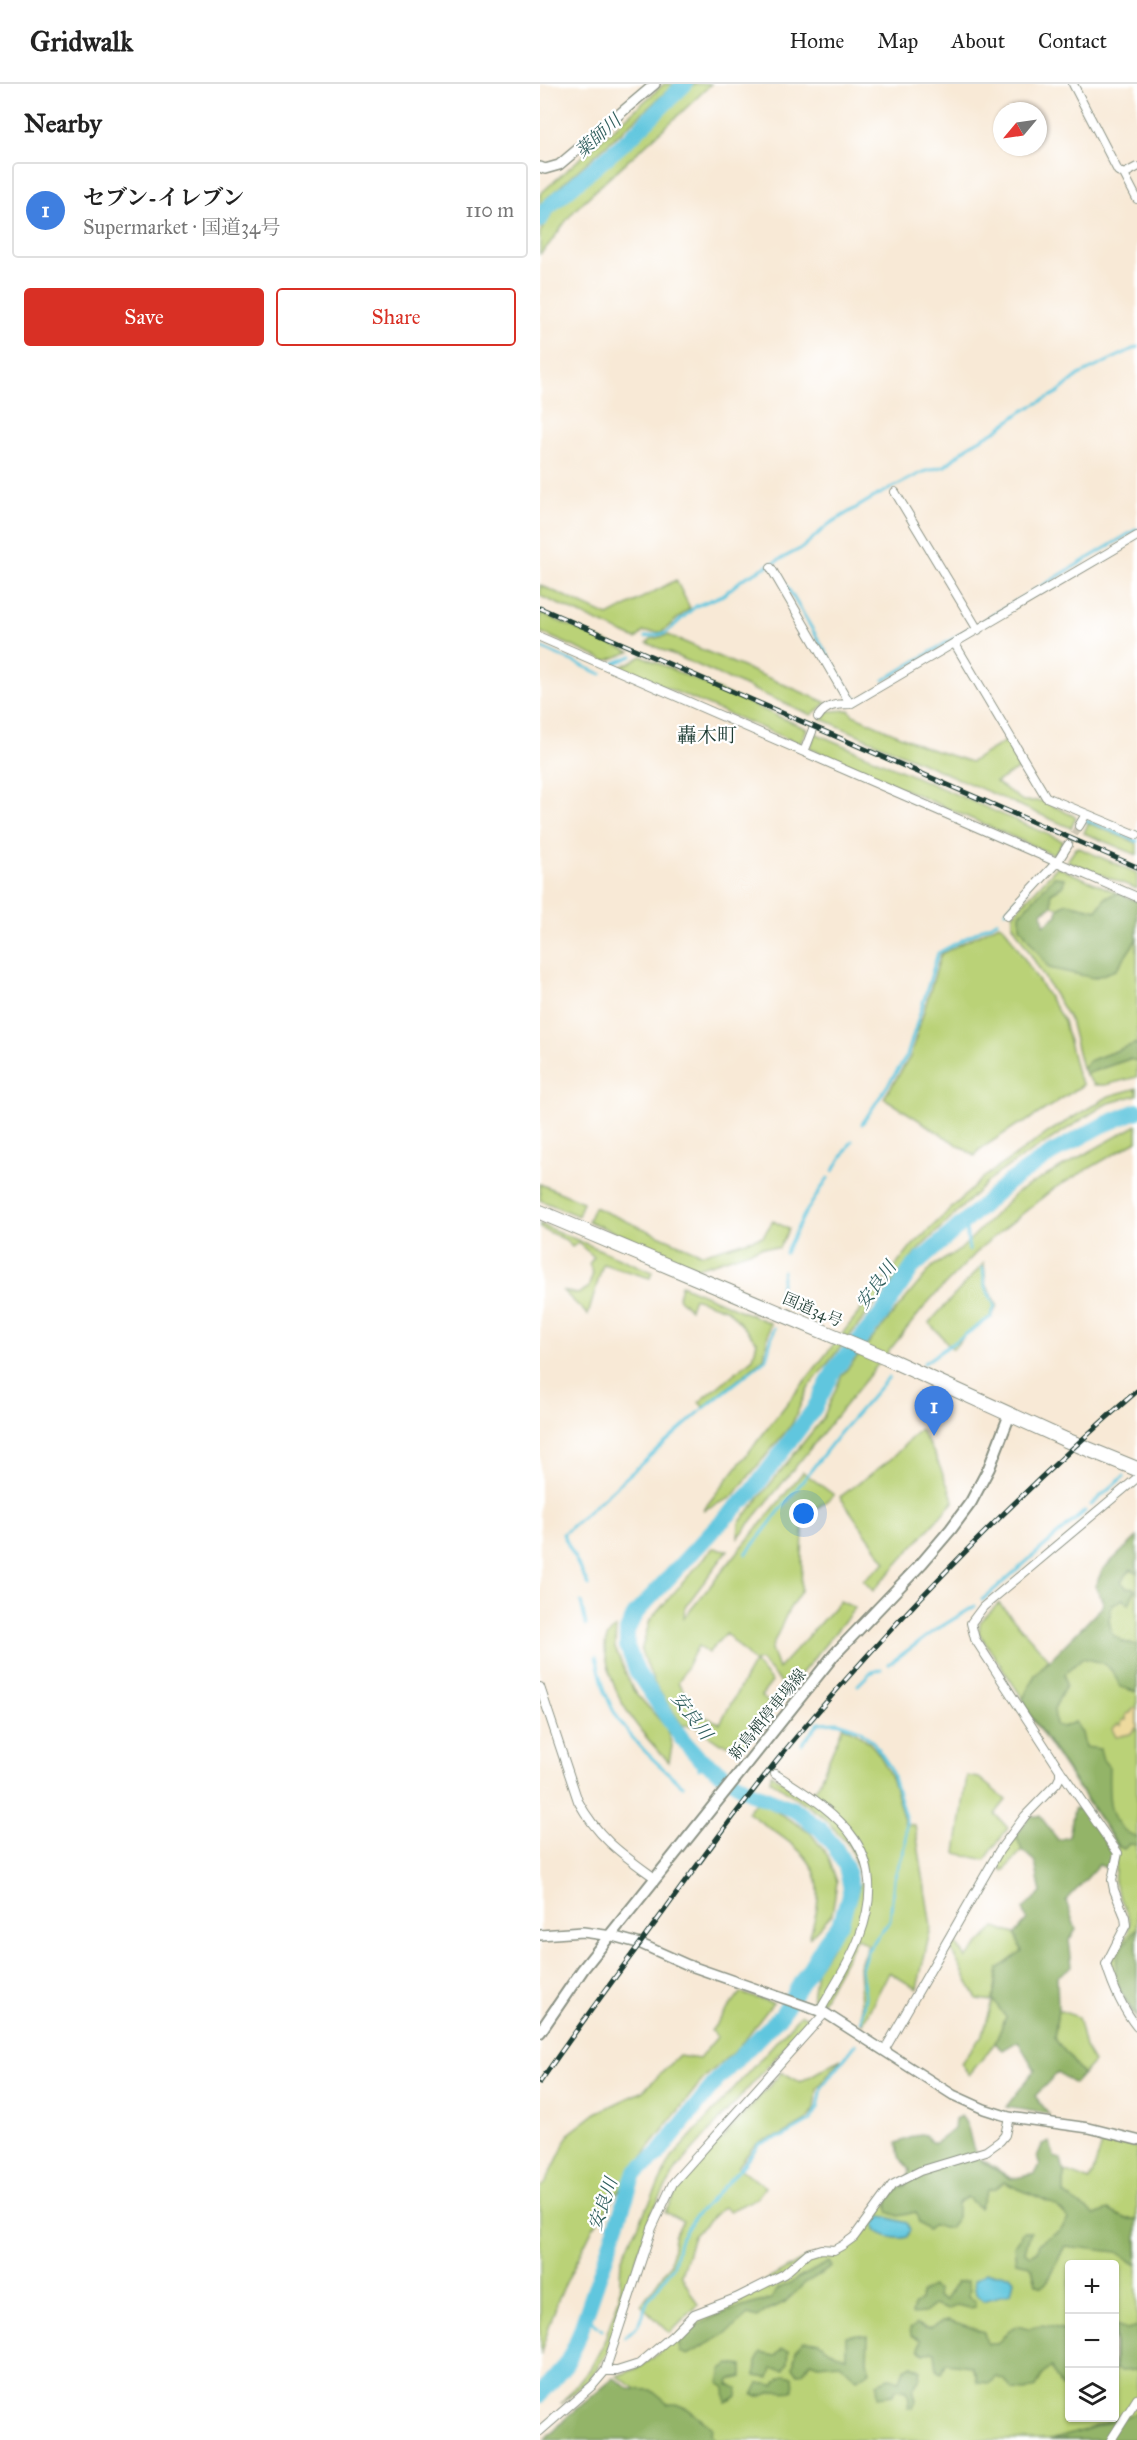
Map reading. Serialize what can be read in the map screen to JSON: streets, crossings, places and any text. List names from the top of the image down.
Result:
{
  "streets": {
    "highway": ["国道34号"],
    "main road": ["新鳥栖停車場線"]
  },
  "crossings": [
    ["国道34号", "新鳥栖停車場線"]
  ],
  "districts": ["轟木町"],
  "water": ["薬師川", "安良川"],
  "north": "bottom left",
  "page": {
    "header": "Gridwalk",
    "nav": [
      "Home",
      "Map",
      "About",
      "Contact"
    ],
    "heading": "Nearby",
    "list": [
      {
        "mark": "1",
        "name": "セブン-イレブン",
        "note": "Supermarket · 国道34号",
        "value": "110 m"
      }
    ],
    "buttons": ["Save", "Share"],
    "pins": "1",
    "map_buttons": ["+", "−"]
  }
}
